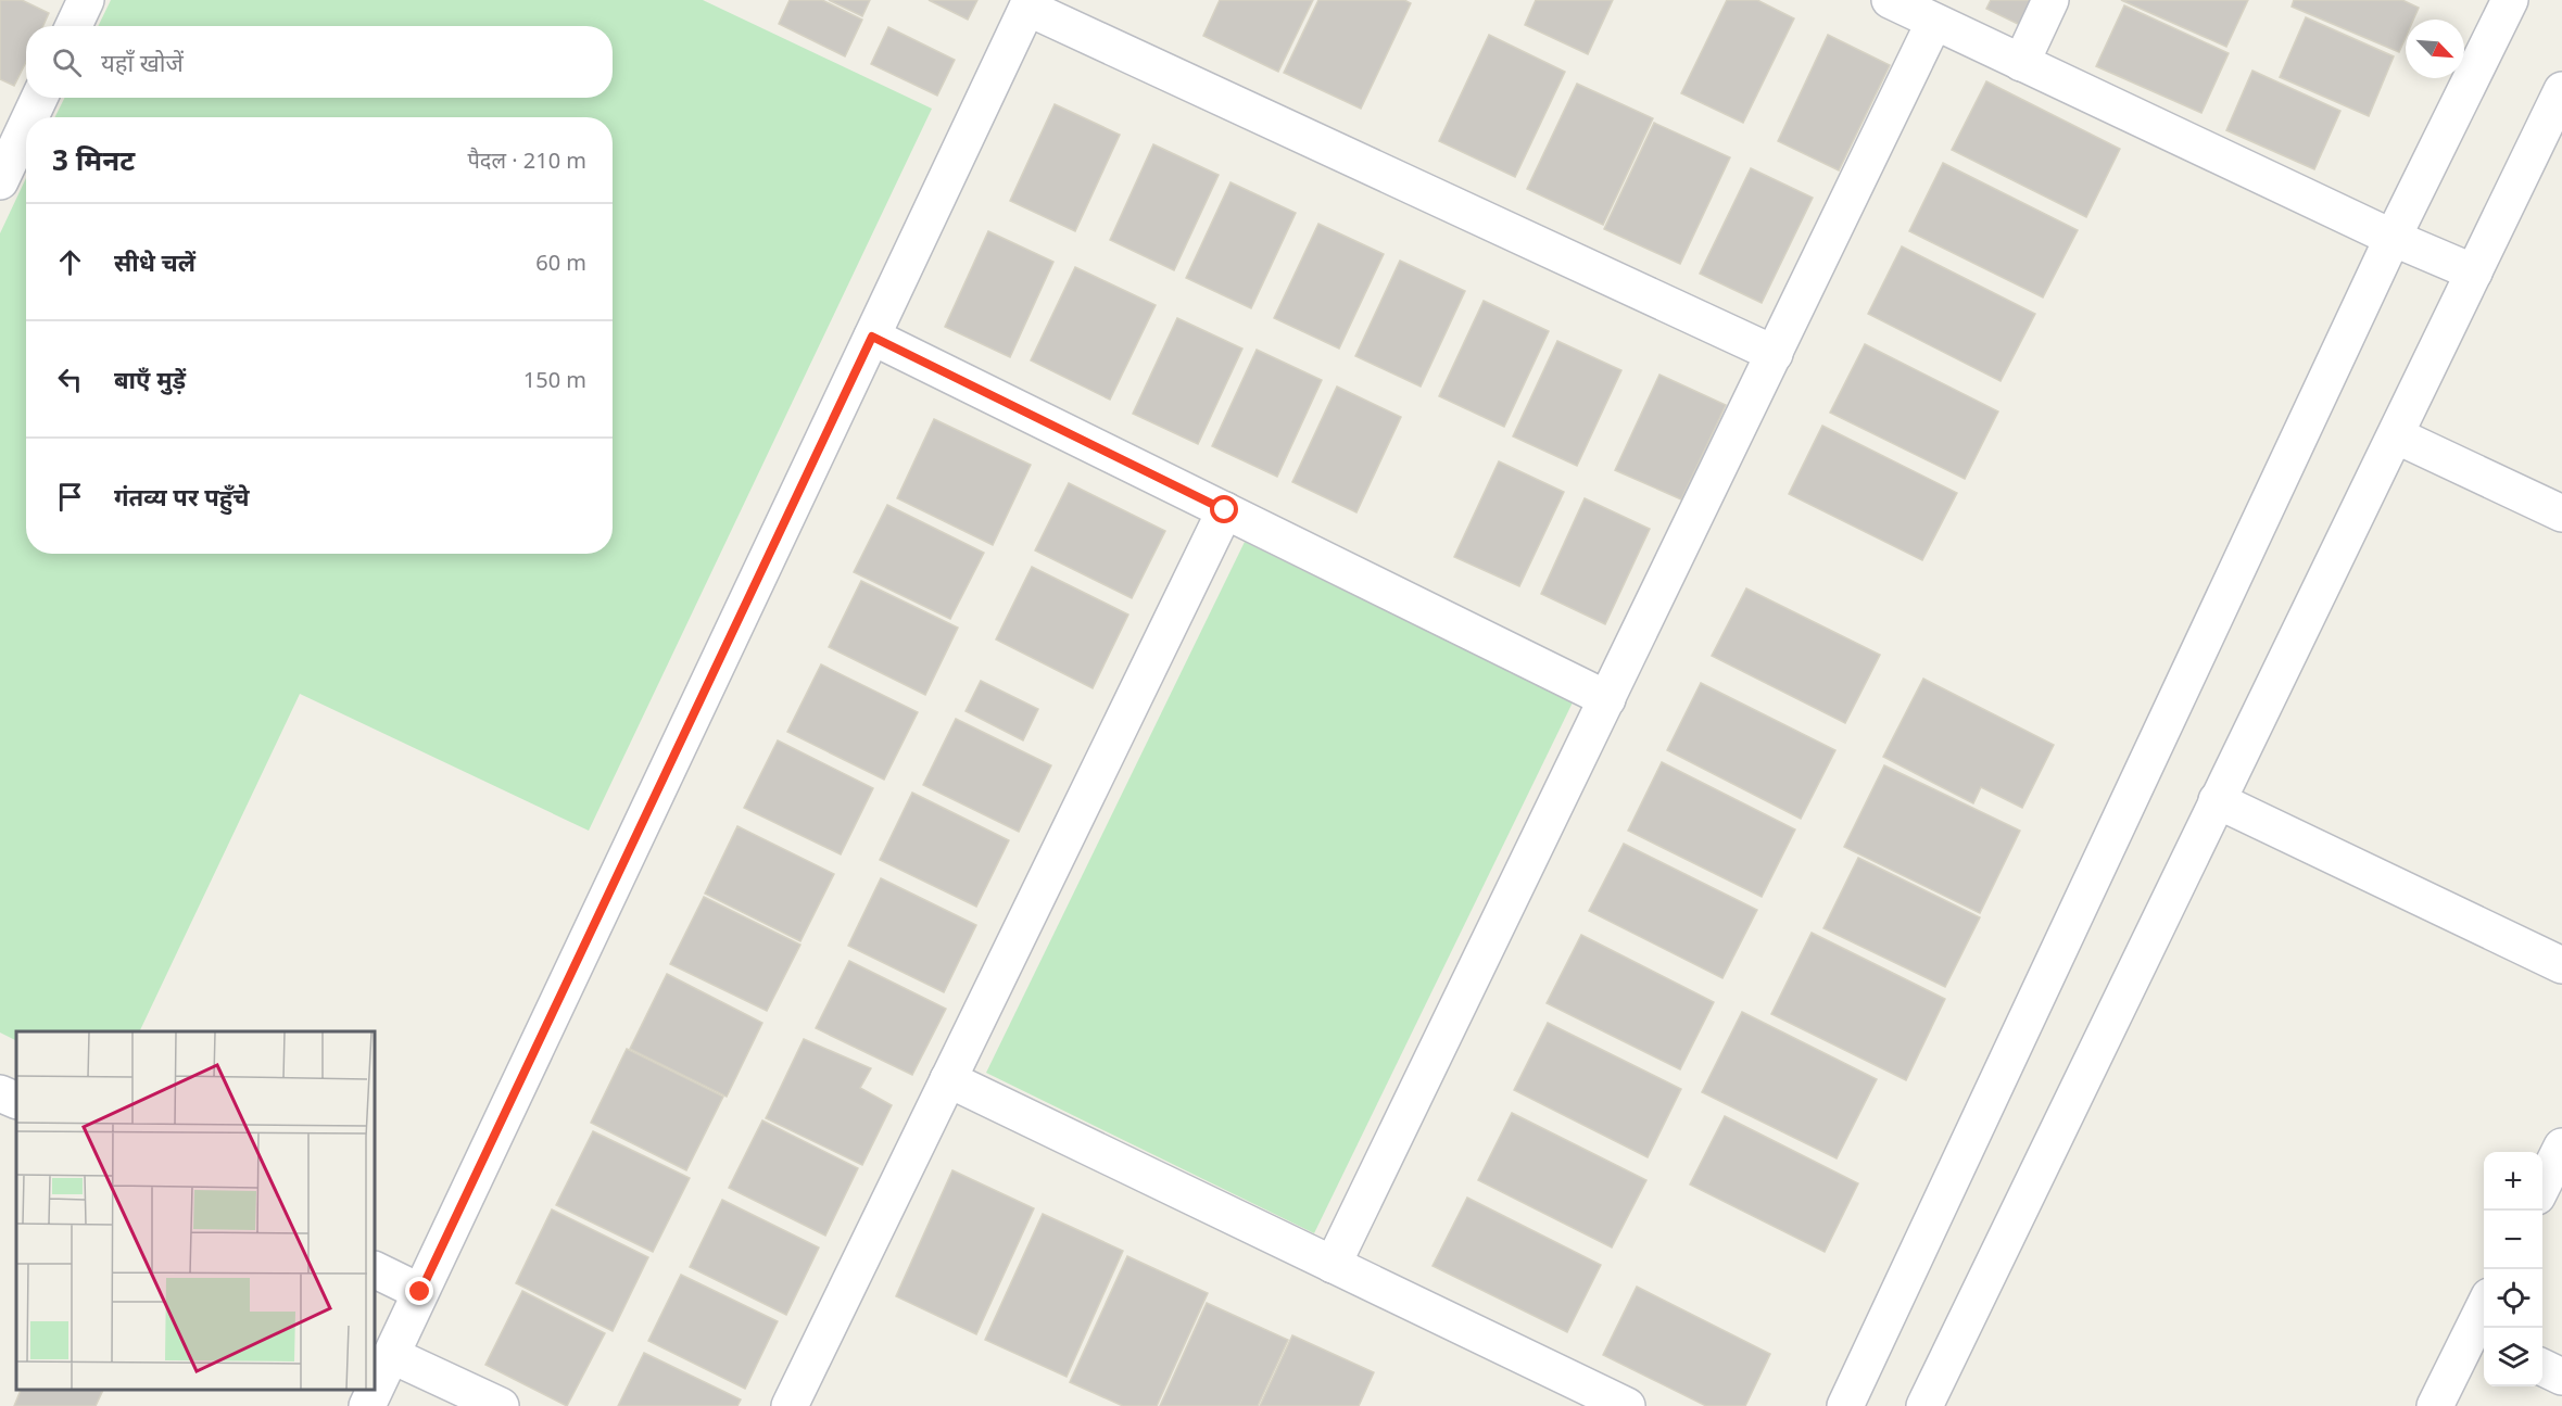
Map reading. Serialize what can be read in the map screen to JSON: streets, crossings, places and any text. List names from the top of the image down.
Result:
{
  "north": "bottom right",
  "page": {
    "search": "यहाँ खोजें",
    "heading": ["3 मिनट", "पैदल · 210 m"],
    "list": [
      ["सीधे चलें", "60 m"],
      ["बाएँ मुड़ें", "150 m"],
      "गंतव्य पर पहुँचे"
    ],
    "map_buttons": ["+", "−"]
  }
}
